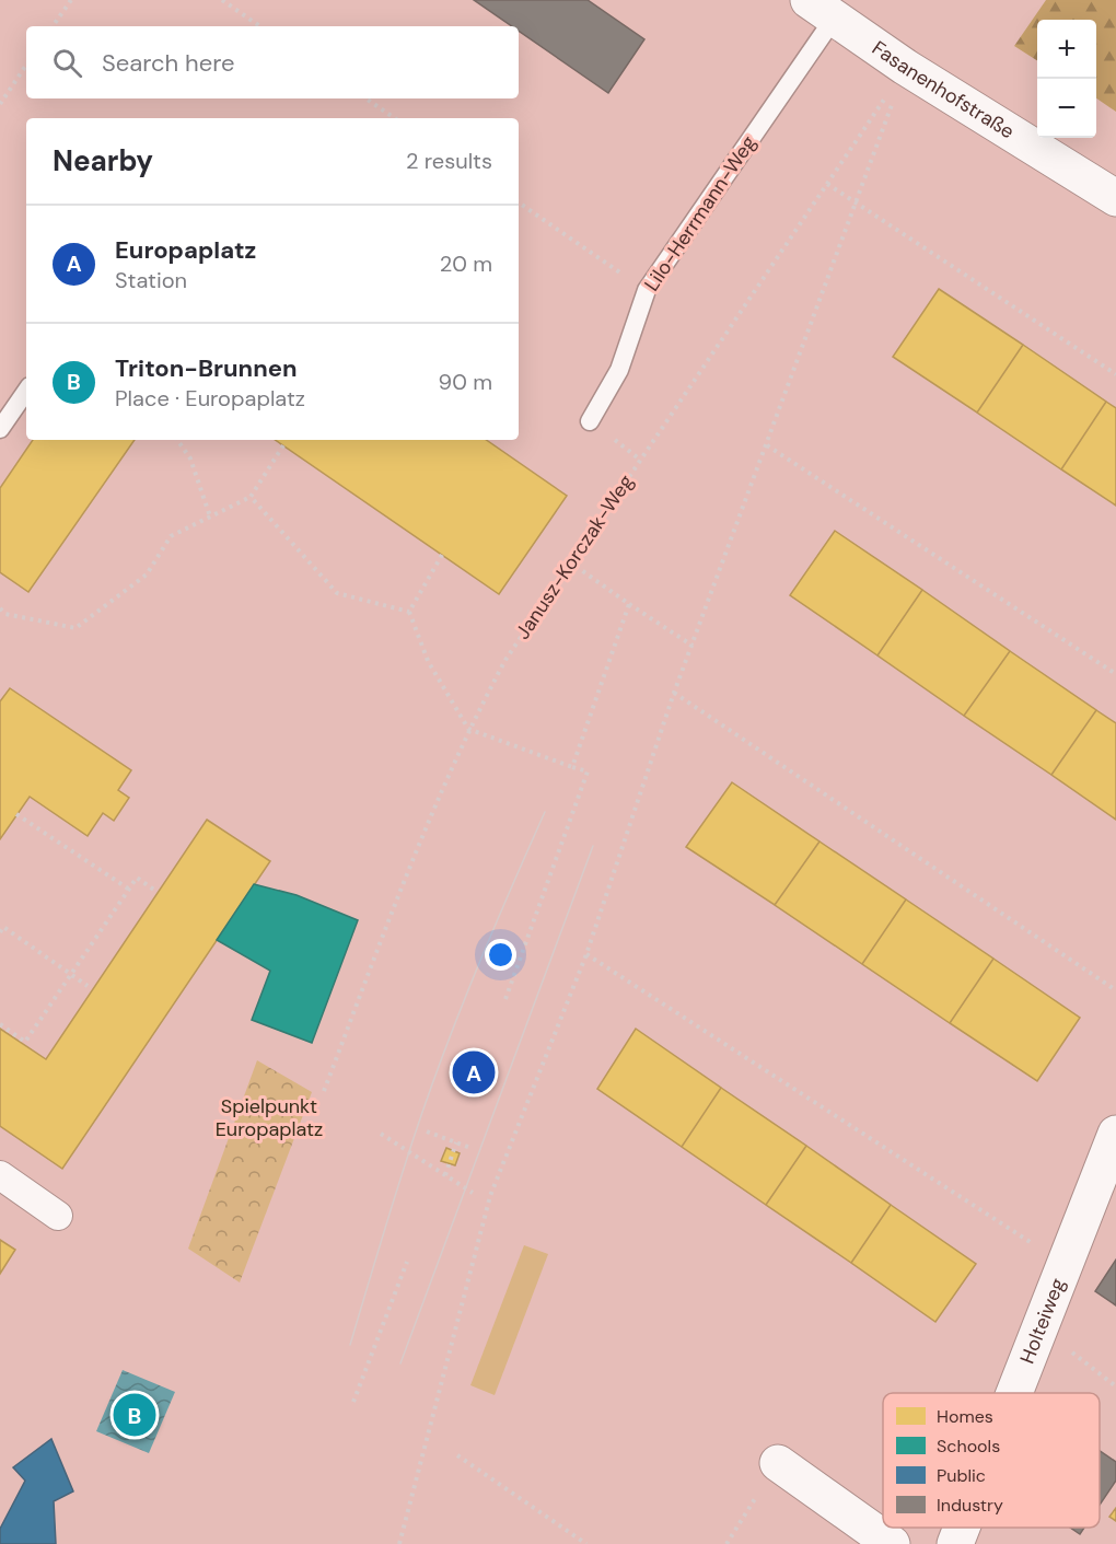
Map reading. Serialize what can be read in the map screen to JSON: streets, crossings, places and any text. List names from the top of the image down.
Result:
{
  "streets": {
    "street": ["Fasanenhofstraße", "Holteiweg"],
    "lane": ["Lilo-Herrmann-Weg"],
    "path": ["Janusz-Korczak-Weg"]
  },
  "crossings": [
    ["Fasanenhofstraße", "Lilo-Herrmann-Weg"],
    ["Fasanenhofstraße", "Janusz-Korczak-Weg"]
  ],
  "parks": ["Spielpunkt Europaplatz"],
  "legend": [
    "Homes",
    "Schools",
    "Public",
    "Industry"
  ],
  "page": {
    "map_buttons": ["+", "−"],
    "search": "Search here",
    "heading": ["Nearby", "2 results"],
    "list": [
      {
        "mark": "A",
        "name": "Europaplatz",
        "note": "Station",
        "value": "20 m"
      },
      {
        "mark": "B",
        "name": "Triton-Brunnen",
        "note": "Place · Europaplatz",
        "value": "90 m"
      }
    ],
    "pins": ["A", "B"]
  }
}
